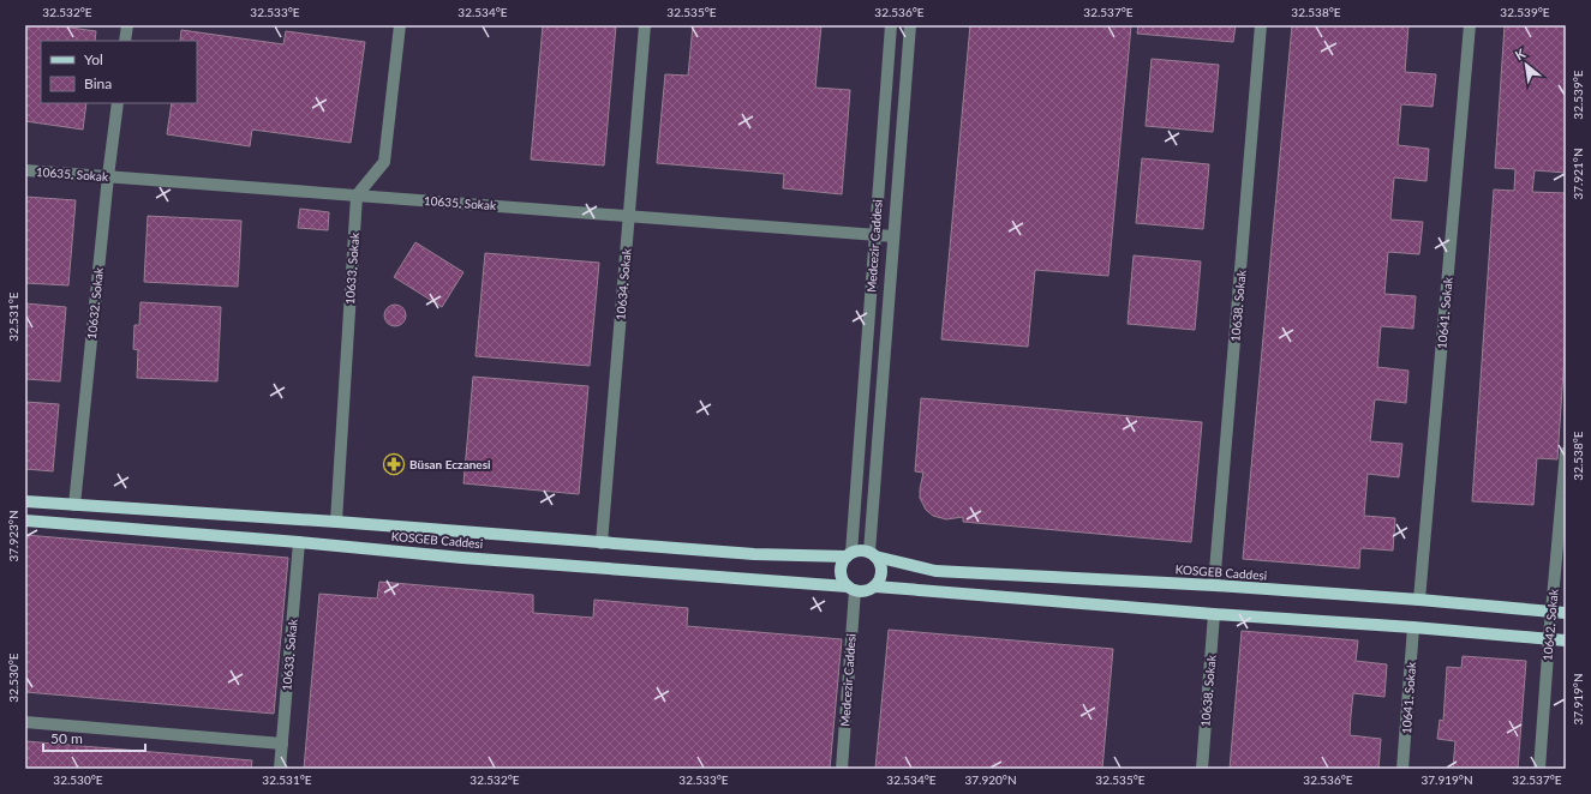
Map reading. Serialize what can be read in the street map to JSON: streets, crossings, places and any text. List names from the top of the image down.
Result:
{
  "streets": {
    "main road": ["KOSGEB Caddesi"],
    "street": [
      "10635. Sokak",
      "Medcezir Caddesi",
      "10633. Sokak",
      "10634. Sokak",
      "10632. Sokak",
      "10638. Sokak",
      "10641. Sokak",
      "10642. Sokak"
    ]
  },
  "crossings": [
    ["10635. Sokak", "Medcezir Caddesi"],
    ["10635. Sokak", "10633. Sokak"],
    ["10635. Sokak", "10634. Sokak"],
    ["10635. Sokak", "10632. Sokak"],
    ["Medcezir Caddesi", "KOSGEB Caddesi"],
    ["10633. Sokak", "KOSGEB Caddesi"],
    ["10634. Sokak", "KOSGEB Caddesi"],
    ["10632. Sokak", "KOSGEB Caddesi"],
    ["10638. Sokak", "KOSGEB Caddesi"],
    ["10641. Sokak", "KOSGEB Caddesi"],
    ["KOSGEB Caddesi", "10642. Sokak"]
  ],
  "places": {
    "pharmacy": ["Büsan Eczanesi"]
  },
  "legend": ["Yol", "Bina"],
  "scale_bar": "50 m",
  "north": "top left",
  "coordinates": [
    "32.532°E",
    "32.533°E",
    "32.534°E",
    "32.535°E",
    "32.536°E",
    "32.537°E",
    "32.538°E",
    "32.539°E",
    "37.921°N",
    "32.531°E",
    "37.923°N",
    "32.530°E",
    "37.919°N",
    "37.920°N"
  ]
}
